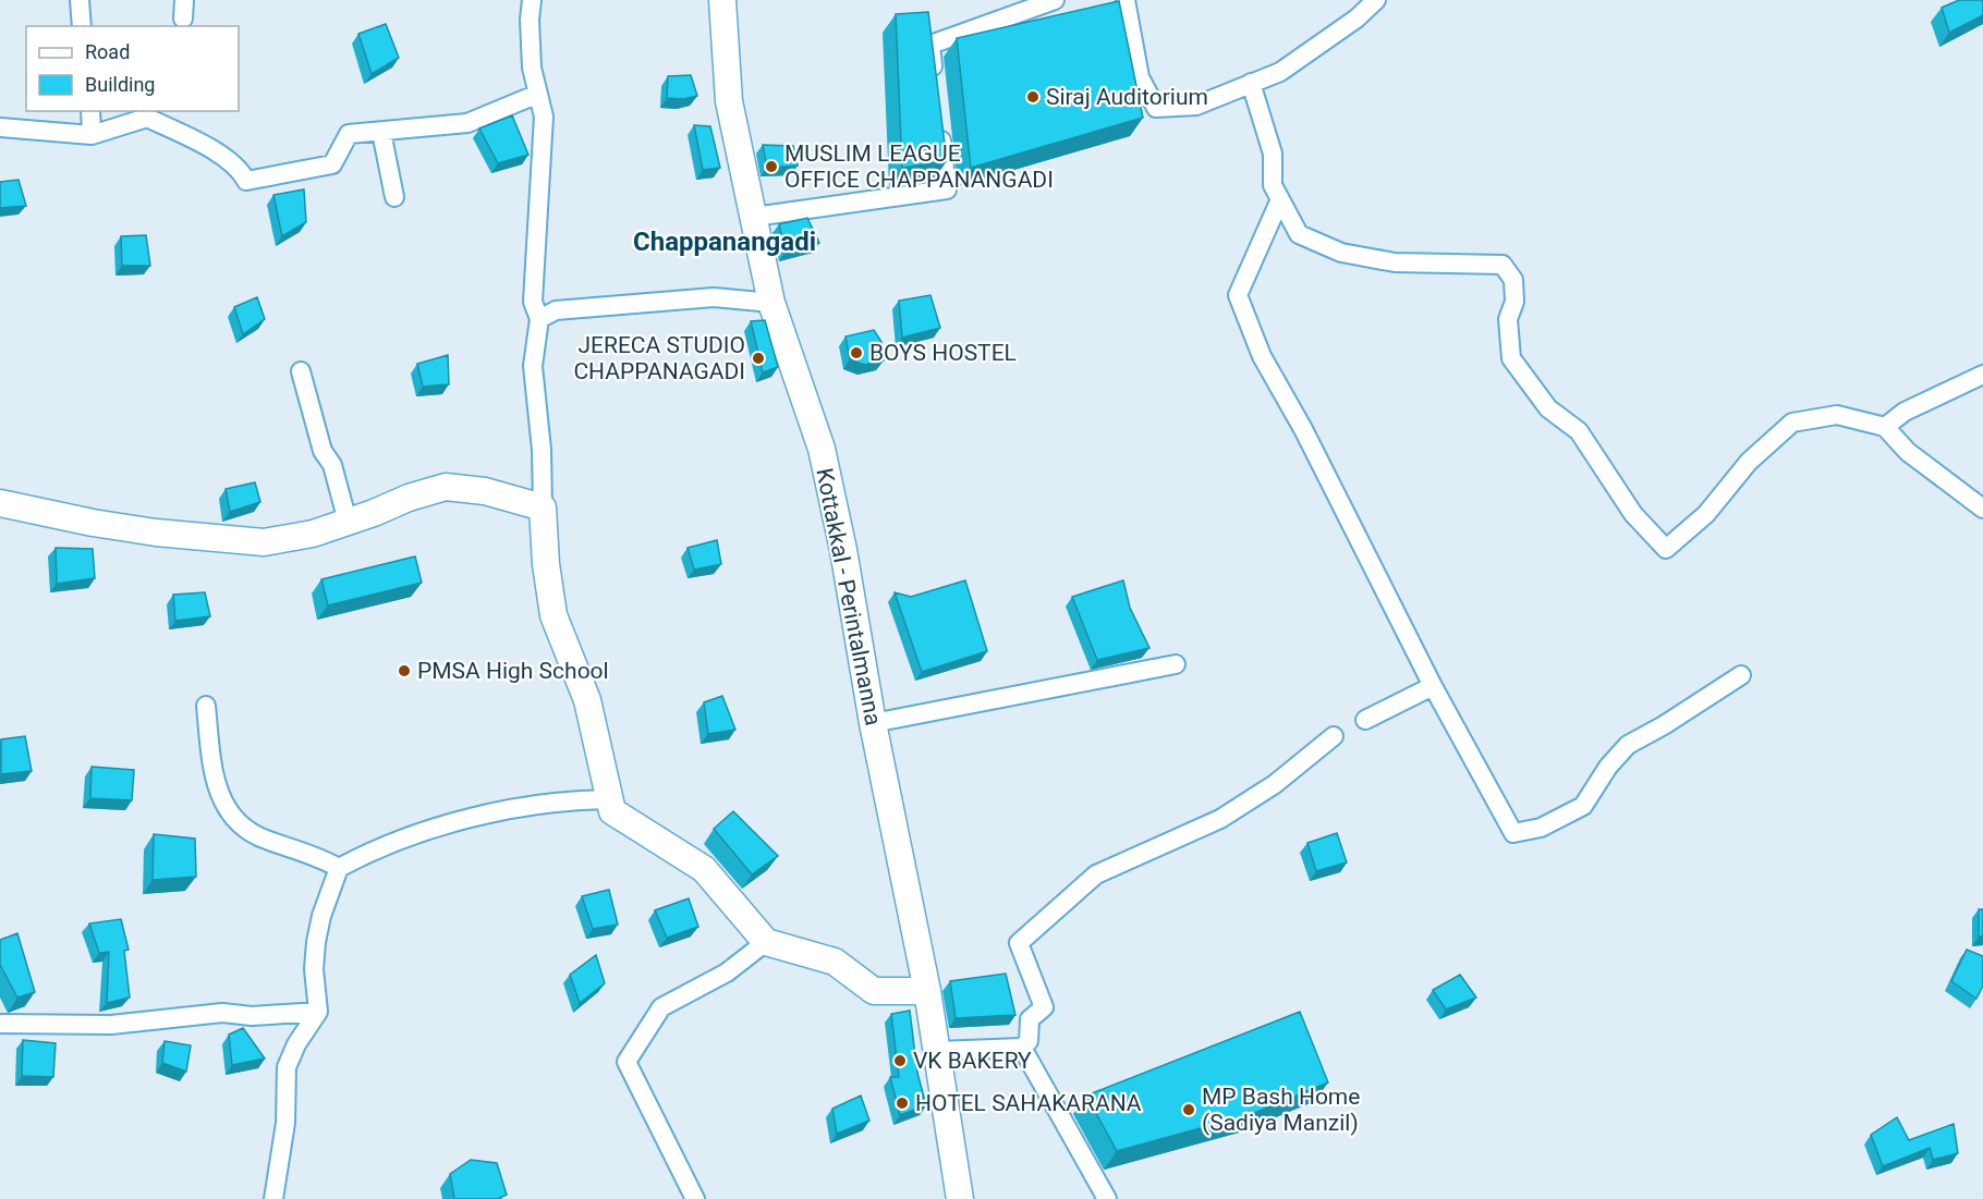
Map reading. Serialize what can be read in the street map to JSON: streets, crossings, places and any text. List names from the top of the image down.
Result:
{
  "streets": {
    "street": ["Kottakkal - Perintalmanna"]
  },
  "districts": ["Chappanangadi"],
  "places": [
    "Siraj Auditorium",
    "MUSLIM LEAGUE OFFICE CHAPPANANGADI",
    "BOYS HOSTEL",
    "JERECA STUDIO CHAPPANAGADI",
    "PMSA High School",
    "VK BAKERY",
    "HOTEL SAHAKARANA",
    "MP Bash Home (Sadiya Manzil)"
  ],
  "legend": ["Road", "Building"]
}
